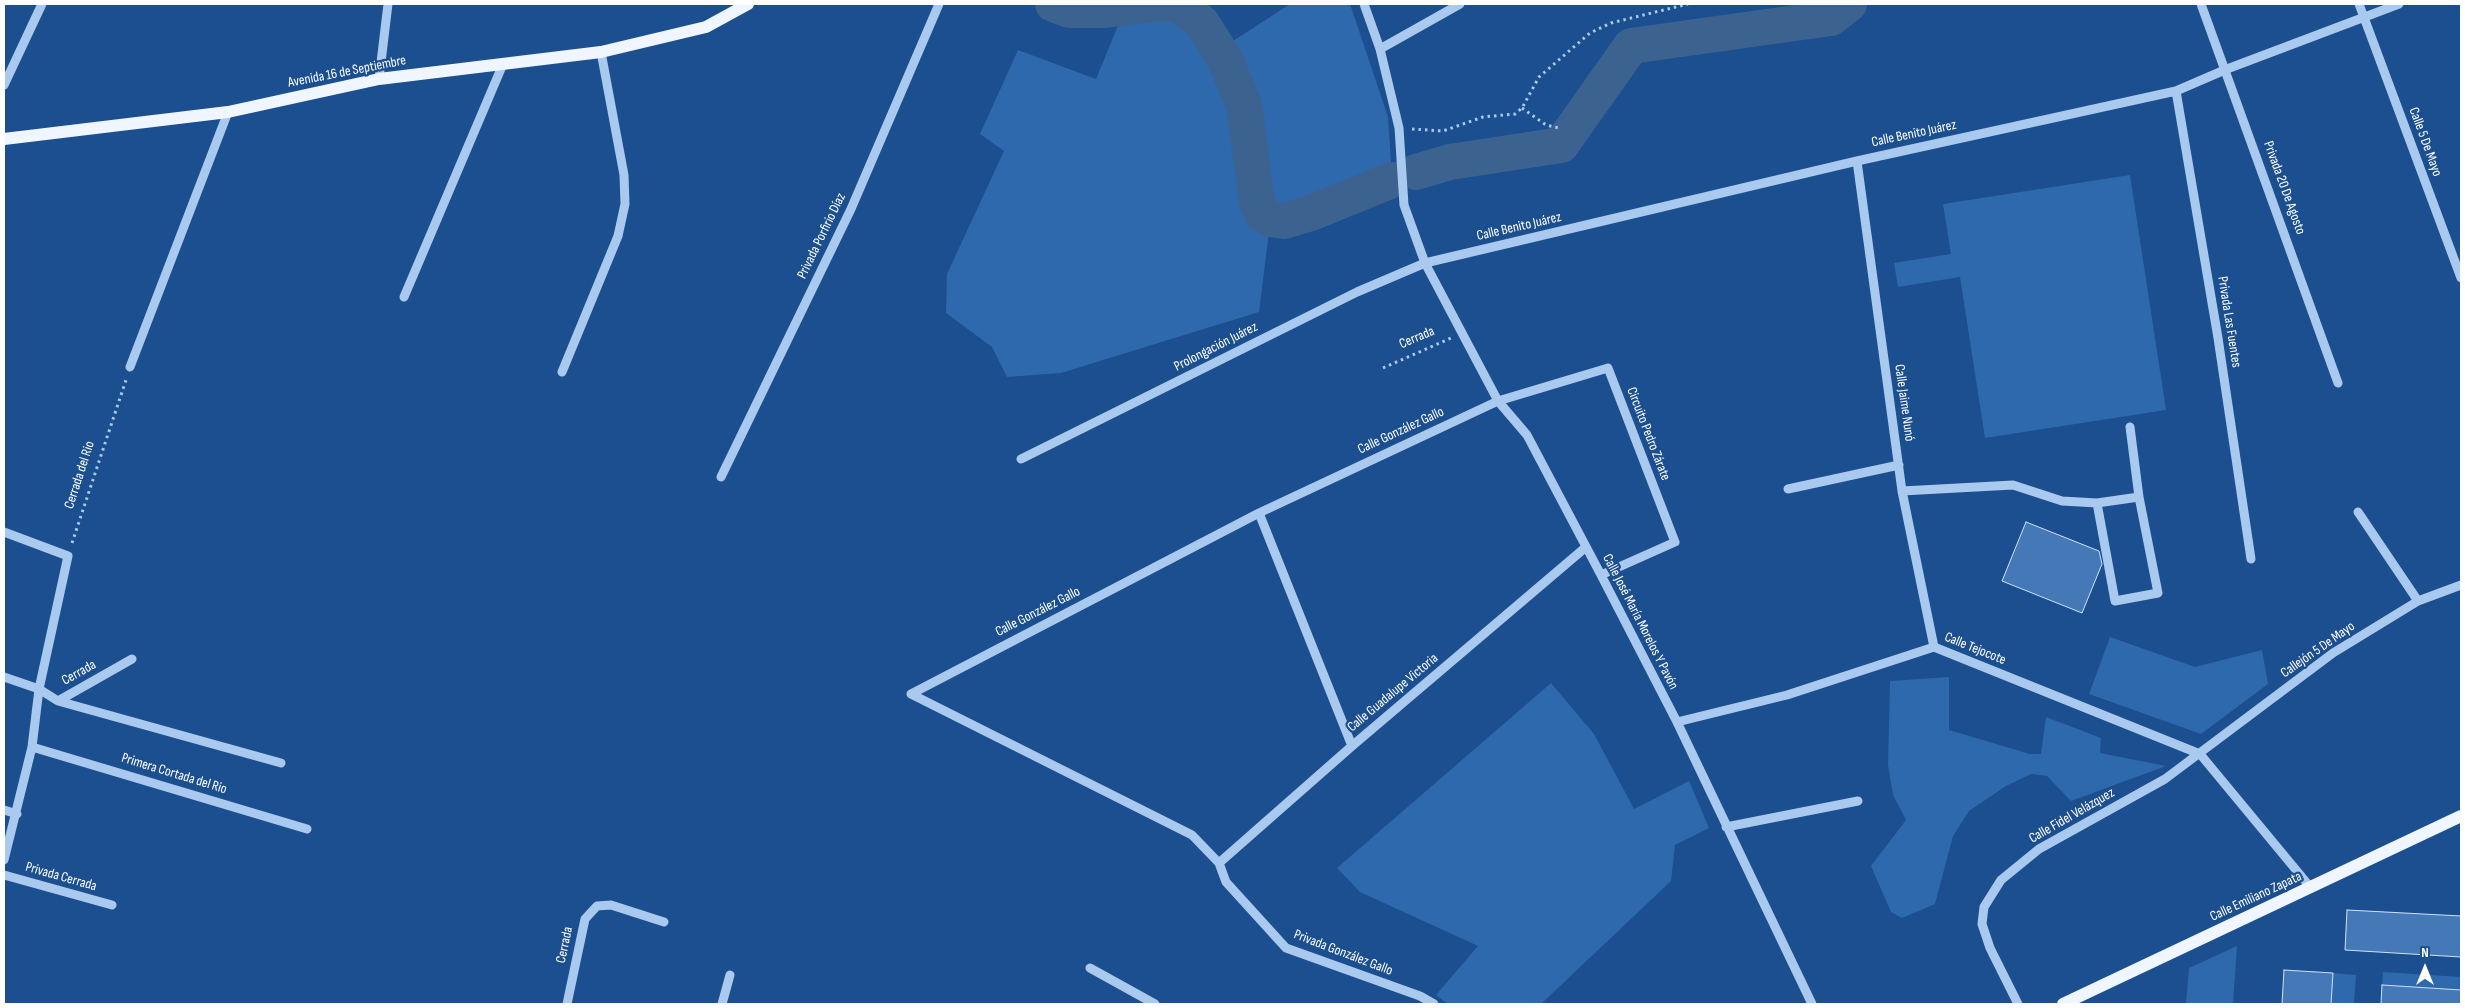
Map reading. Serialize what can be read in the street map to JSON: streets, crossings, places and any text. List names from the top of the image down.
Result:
{
  "streets": {
    "main road": ["Avenida 16 de Septiembre", "Calle Emiliano Zapata"],
    "street": [
      "Calle Benito Juárez",
      "Calle 5 De Mayo",
      "Privada 20 De Agosto",
      "Privada Porfirio Díaz",
      "Privada Las Fuentes",
      "Cerrada",
      "Prolongación Juárez",
      "Calle Jaime Nunó",
      "Calle González Gallo",
      "Circuito Pedro Zárate",
      "Calle José María Morelos Y Pavón",
      "Calle Tejocote",
      "Callejón 5 De Mayo",
      "Calle Guadalupe Victoria",
      "Primera Cortada del Rio",
      "Calle Fidel Velázquez",
      "Privada Cerrada",
      "Privada González Gallo"
    ],
    "path": ["Cerrada del Rio"]
  },
  "crossings": [
    ["Calle Benito Juárez", "Calle 5 De Mayo"],
    ["Calle Benito Juárez", "Privada 20 De Agosto"],
    ["Calle Benito Juárez", "Privada Las Fuentes"],
    ["Calle Benito Juárez", "Prolongación Juárez"],
    ["Calle Benito Juárez", "Calle Jaime Nunó"],
    ["Calle Benito Juárez", "Calle José María Morelos Y Pavón"],
    ["Cerrada", "Calle José María Morelos Y Pavón"],
    ["Prolongación Juárez", "Calle José María Morelos Y Pavón"],
    ["Calle Jaime Nunó", "Calle Tejocote"],
    ["Calle González Gallo", "Circuito Pedro Zárate"],
    ["Calle González Gallo", "Calle José María Morelos Y Pavón"],
    ["Calle González Gallo", "Calle Guadalupe Victoria"],
    ["Calle González Gallo", "Privada González Gallo"],
    ["Circuito Pedro Zárate", "Calle José María Morelos Y Pavón"],
    ["Calle José María Morelos Y Pavón", "Calle Tejocote"],
    ["Calle José María Morelos Y Pavón", "Calle Guadalupe Victoria"],
    ["Calle Tejocote", "Callejón 5 De Mayo"],
    ["Calle Tejocote", "Calle Fidel Velázquez"],
    ["Callejón 5 De Mayo", "Calle Fidel Velázquez"],
    ["Calle Guadalupe Victoria", "Privada González Gallo"]
  ],
  "north": "top"
}
